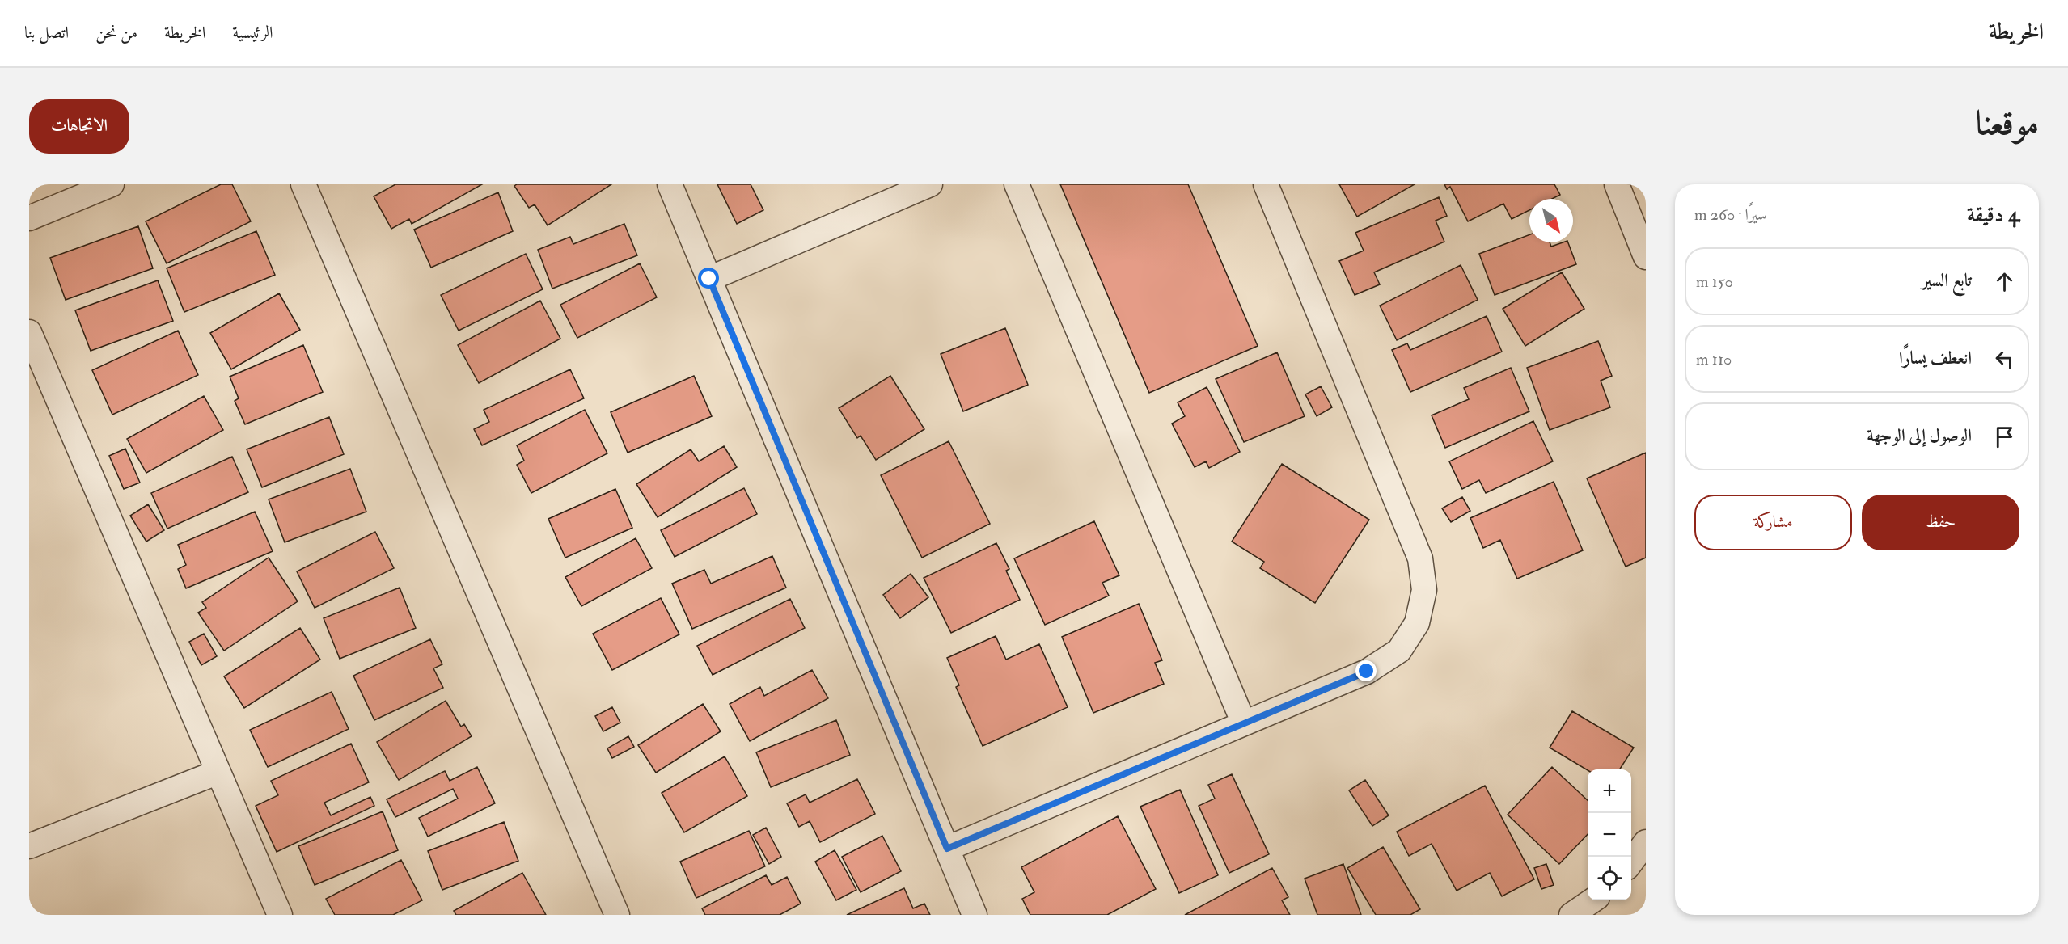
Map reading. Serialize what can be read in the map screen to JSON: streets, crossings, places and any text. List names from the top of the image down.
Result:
{
  "north": "bottom right",
  "page": {
    "header": "الخريطة",
    "nav": [
      "الرئيسية",
      "الخريطة",
      "من نحن",
      "اتصل بنا"
    ],
    "title": "موقعنا",
    "buttons": [
      "الاتجاهات",
      ["حفظ", "مشاركة"]
    ],
    "heading": ["4 دقيقة", "سيرًا · 260 m"],
    "list": [
      ["تابع السير", "150 m"],
      ["انعطف يسارًا", "110 m"],
      "الوصول إلى الوجهة"
    ],
    "map_buttons": ["+", "−"]
  }
}
